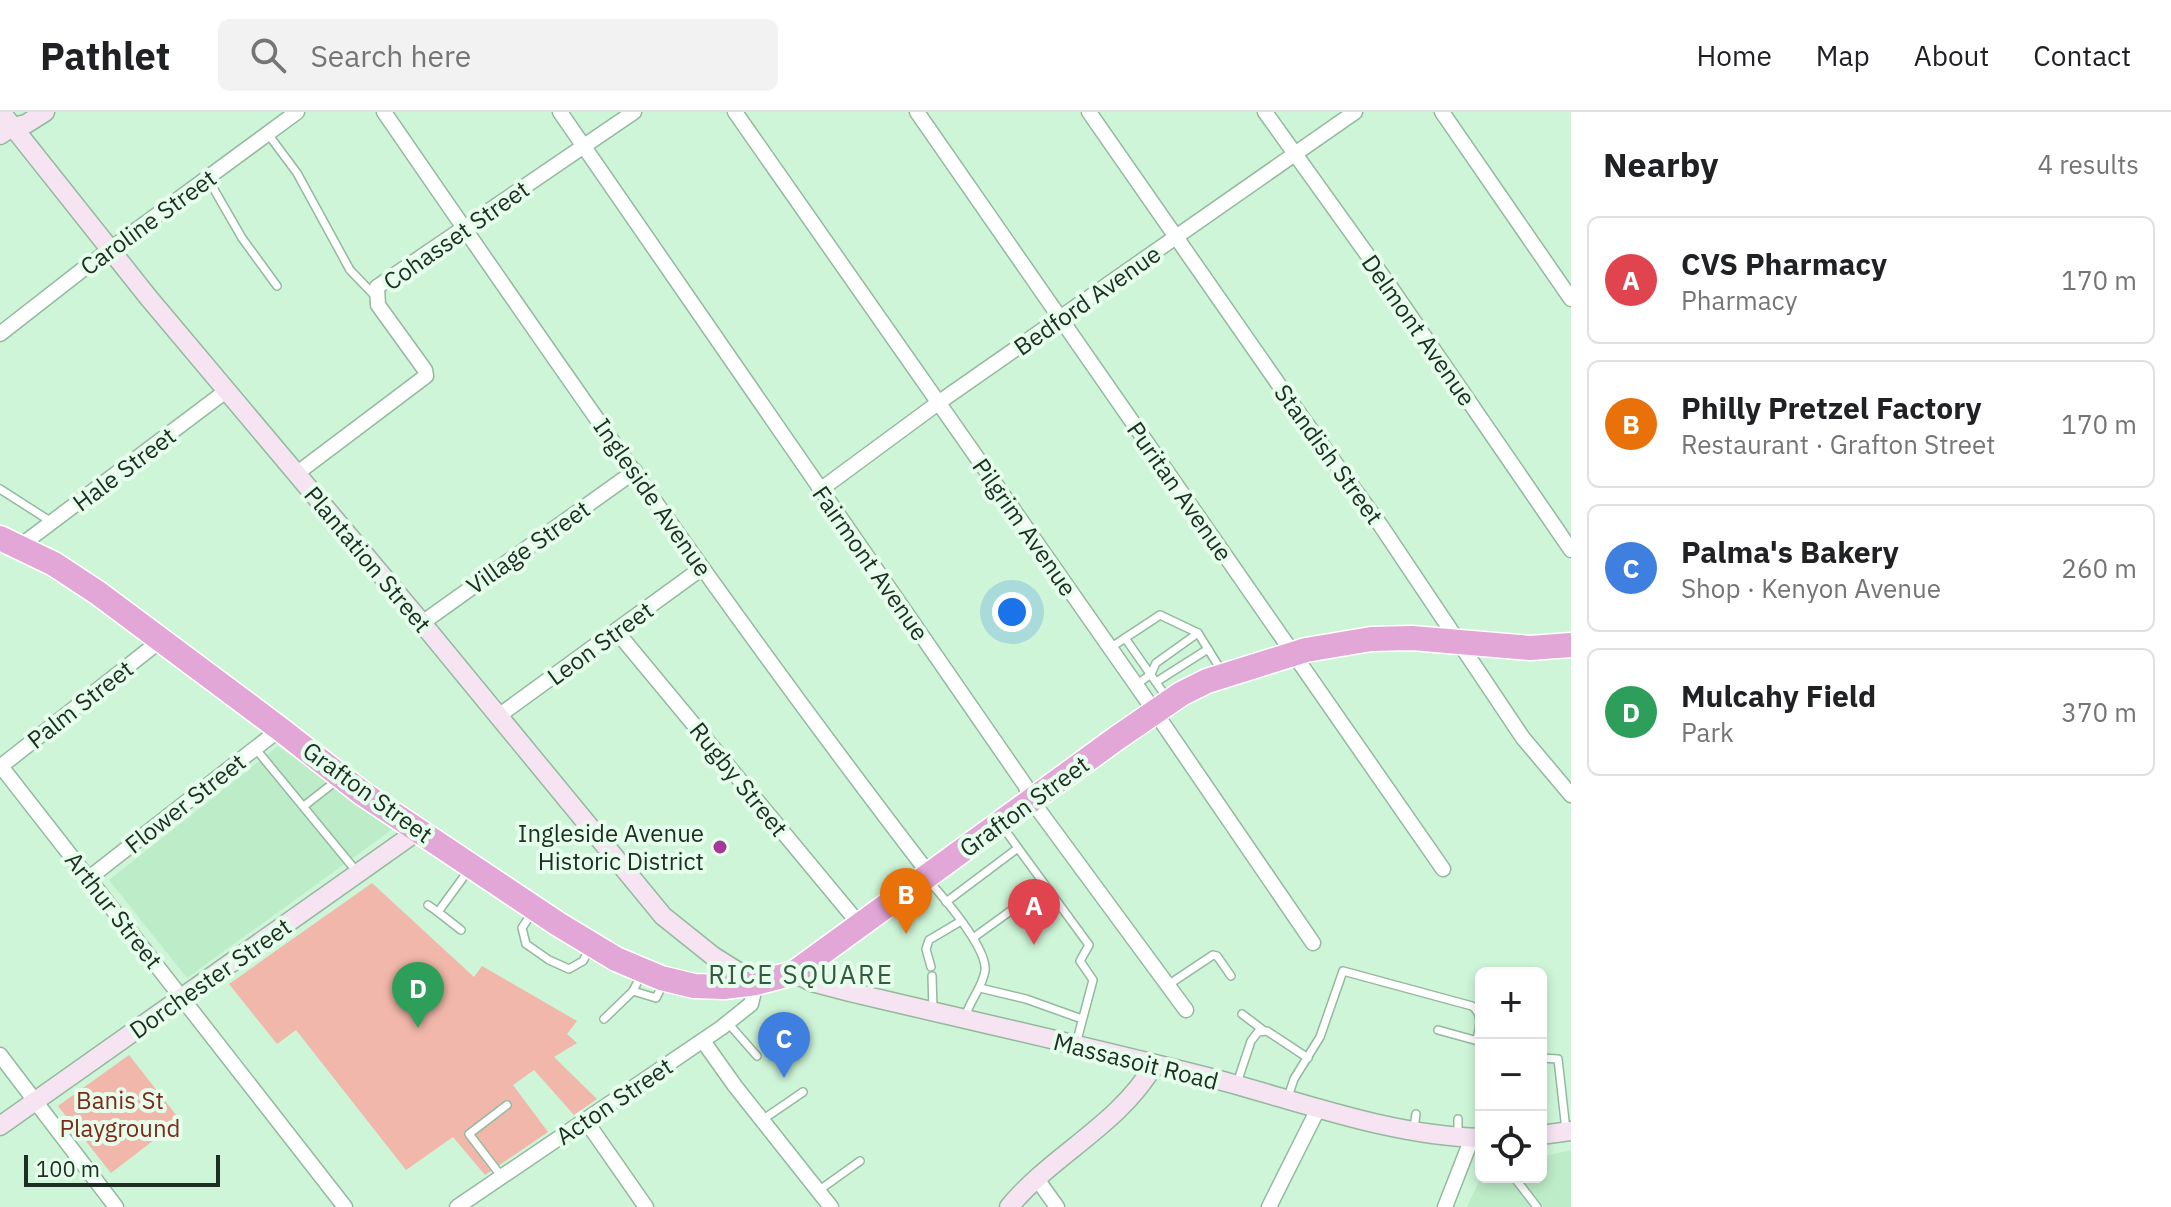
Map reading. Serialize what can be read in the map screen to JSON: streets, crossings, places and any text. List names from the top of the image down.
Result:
{
  "streets": {
    "highway": ["Grafton Street"],
    "street": [
      "Caroline Street",
      "Cohasset Street",
      "Bedford Avenue",
      "Delmont Avenue",
      "Standish Street",
      "Hale Street",
      "Puritan Avenue",
      "Ingleside Avenue",
      "Pilgrim Avenue",
      "Village Street",
      "Plantation Street",
      "Fairmont Avenue",
      "Leon Street",
      "Palm Street",
      "Rugby Street",
      "Flower Street",
      "Arthur Street",
      "Dorchester Street",
      "Massasoit Road",
      "Acton Street"
    ]
  },
  "crossings": [
    ["Caroline Street", "Plantation Street"],
    ["Cohasset Street", "Ingleside Avenue"],
    ["Cohasset Street", "Plantation Street"],
    ["Cohasset Street", "Fairmont Avenue"],
    ["Bedford Avenue", "Delmont Avenue"],
    ["Bedford Avenue", "Standish Street"],
    ["Bedford Avenue", "Puritan Avenue"],
    ["Bedford Avenue", "Pilgrim Avenue"],
    ["Bedford Avenue", "Fairmont Avenue"],
    ["Standish Street", "Grafton Street"],
    ["Hale Street", "Plantation Street"],
    ["Hale Street", "Grafton Street"],
    ["Puritan Avenue", "Grafton Street"],
    ["Ingleside Avenue", "Village Street"],
    ["Ingleside Avenue", "Leon Street"],
    ["Ingleside Avenue", "Grafton Street"],
    ["Pilgrim Avenue", "Grafton Street"],
    ["Village Street", "Plantation Street"],
    ["Plantation Street", "Leon Street"],
    ["Plantation Street", "Grafton Street"],
    ["Plantation Street", "Acton Street"],
    ["Fairmont Avenue", "Grafton Street"],
    ["Leon Street", "Rugby Street"],
    ["Palm Street", "Grafton Street"],
    ["Palm Street", "Arthur Street"],
    ["Rugby Street", "Grafton Street"],
    ["Grafton Street", "Flower Street"],
    ["Grafton Street", "Dorchester Street"],
    ["Grafton Street", "Massasoit Road"],
    ["Grafton Street", "Acton Street"],
    ["Flower Street", "Arthur Street"],
    ["Arthur Street", "Dorchester Street"]
  ],
  "districts": ["RICE SQUARE"],
  "parks": ["Banis St Playground"],
  "places": ["Ingleside Avenue Historic District"],
  "scale_bar": "100 m",
  "page": {
    "header": "Pathlet",
    "search": "Search here",
    "nav": [
      "Home",
      "Map",
      "About",
      "Contact"
    ],
    "heading": ["Nearby", "4 results"],
    "list": [
      {
        "mark": "A",
        "name": "CVS Pharmacy",
        "note": "Pharmacy",
        "value": "170 m"
      },
      {
        "mark": "B",
        "name": "Philly Pretzel Factory",
        "note": "Restaurant · Grafton Street",
        "value": "170 m"
      },
      {
        "mark": "C",
        "name": "Palma's Bakery",
        "note": "Shop · Kenyon Avenue",
        "value": "260 m"
      },
      {
        "mark": "D",
        "name": "Mulcahy Field",
        "note": "Park",
        "value": "370 m"
      }
    ],
    "pins": [
      "B",
      "A",
      "D",
      "C"
    ],
    "map_buttons": ["+", "−"],
    "scale": "100 m"
  }
}
